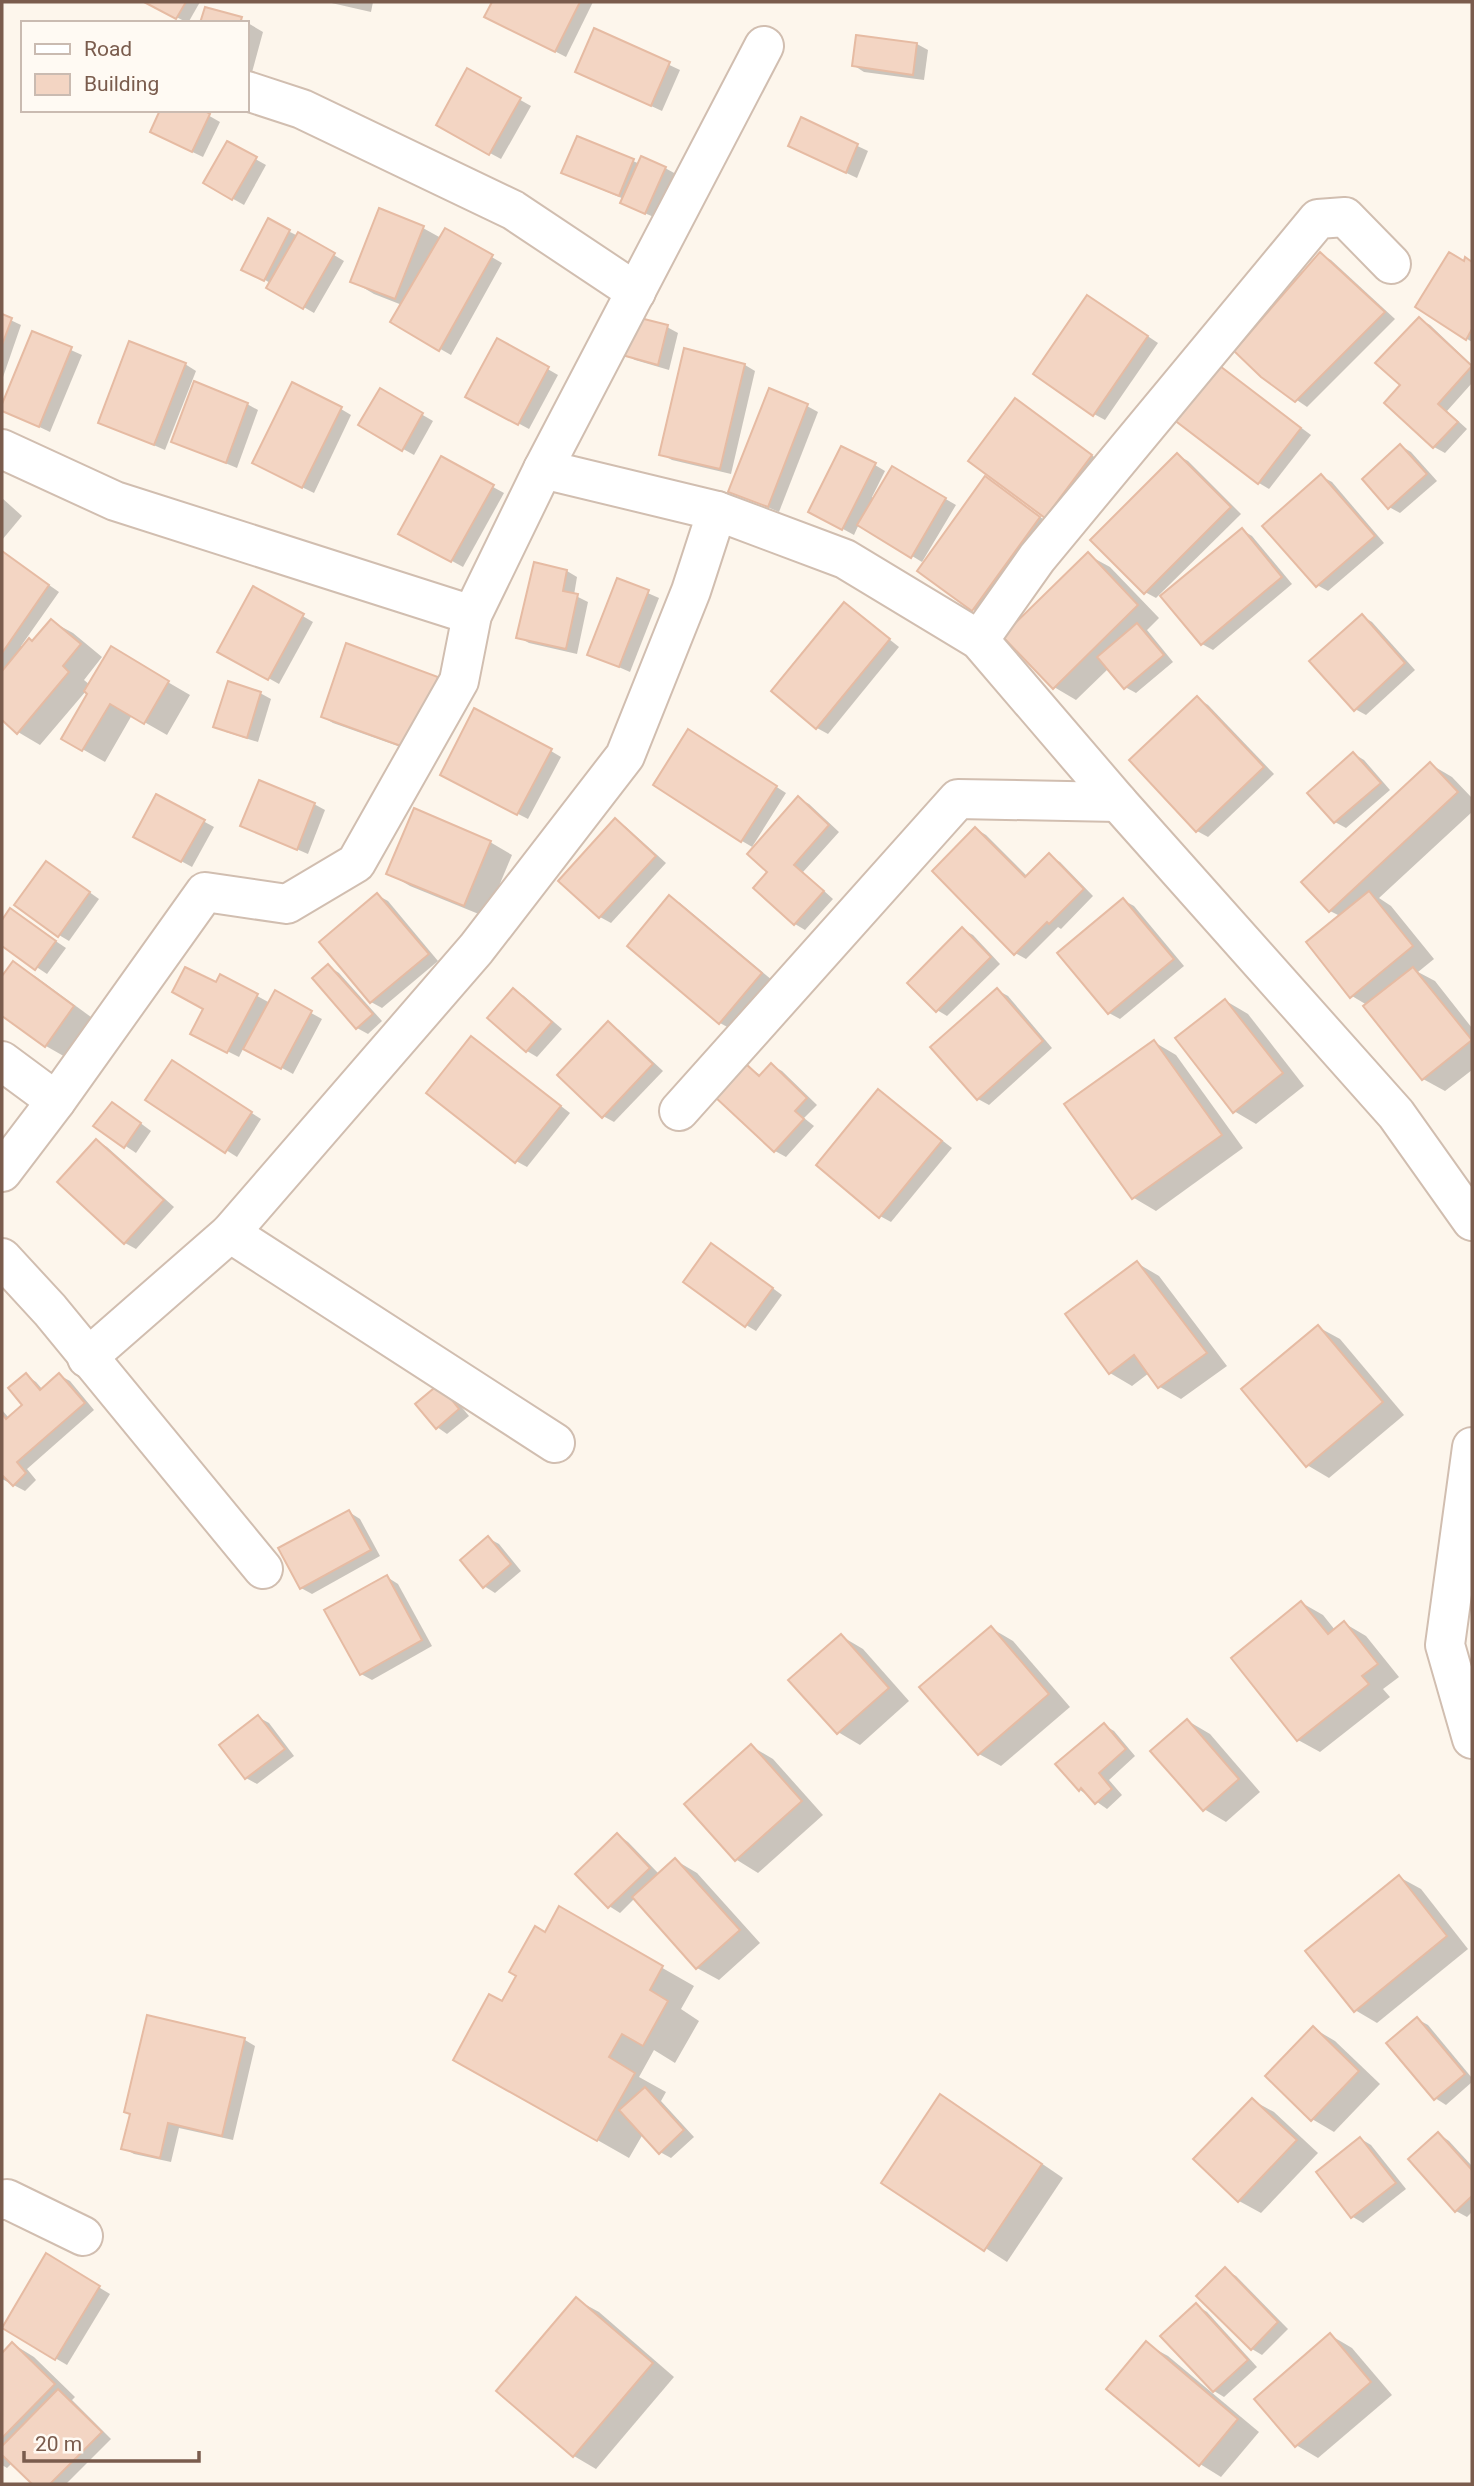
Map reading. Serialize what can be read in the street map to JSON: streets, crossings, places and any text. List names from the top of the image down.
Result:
{
  "legend": ["Road", "Building"],
  "scale_bar": "20 m"
}
